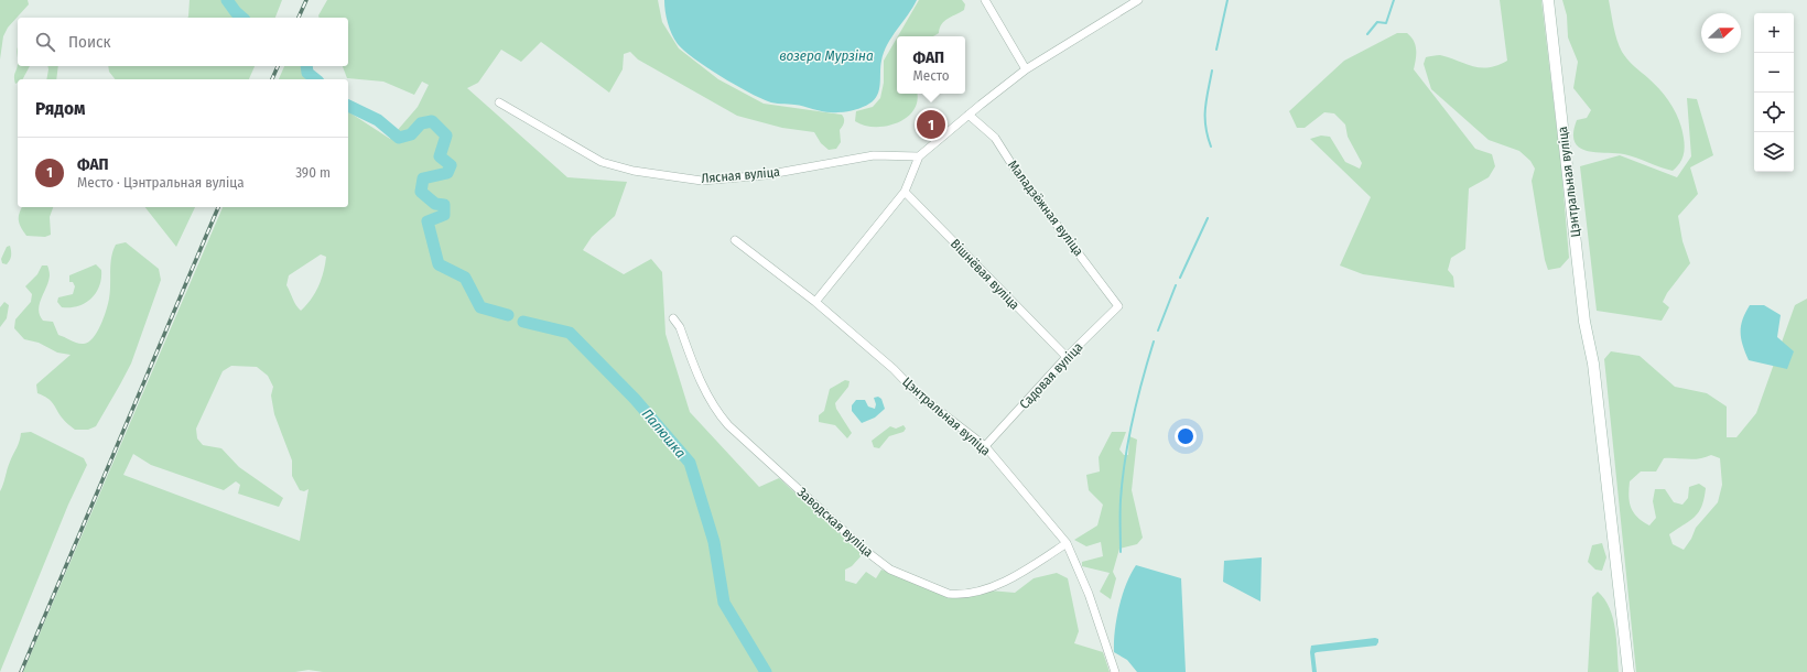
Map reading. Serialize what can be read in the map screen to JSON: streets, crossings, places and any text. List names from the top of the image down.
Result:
{
  "streets": {
    "street": [
      "Лясная вуліца",
      "Цэнтральная вуліца",
      "Маладзёжная вуліца",
      "Вішнёвая вуліца",
      "Садовая вуліца",
      "Заводская вуліца"
    ]
  },
  "crossings": [
    ["Цэнтральная вуліца", "Садовая вуліца"],
    ["Цэнтральная вуліца", "Заводская вуліца"],
    ["Маладзёжная вуліца", "Садовая вуліца"],
    ["Вішнёвая вуліца", "Садовая вуліца"]
  ],
  "water": ["возера Мурзіна", "Палюшка"],
  "north": "right",
  "page": {
    "map_buttons": ["+", "−"],
    "search": "Поиск",
    "popup": ["ФАП", "Место"],
    "heading": "Рядом",
    "pins": "1",
    "list": [
      {
        "mark": "1",
        "name": "ФАП",
        "note": "Место · Цэнтральная вуліца",
        "value": "390 m"
      }
    ]
  }
}
